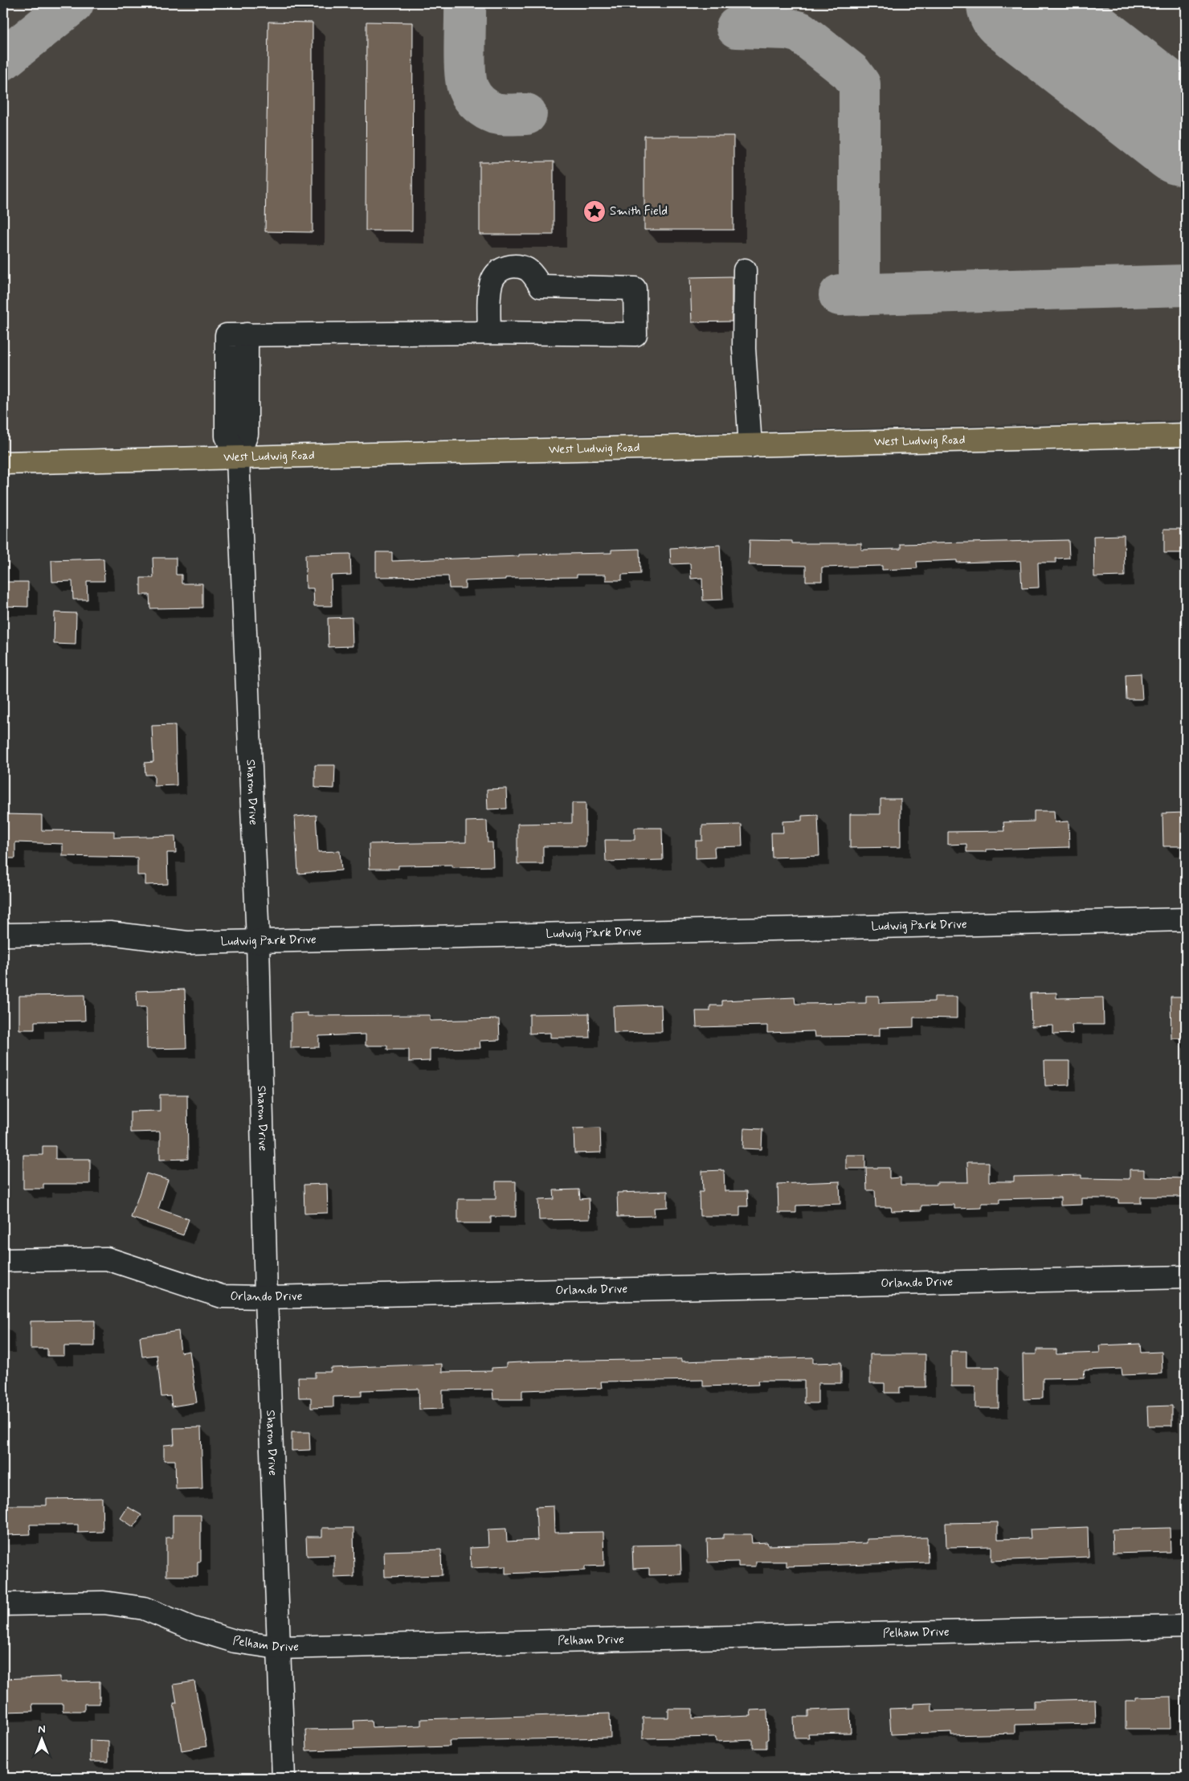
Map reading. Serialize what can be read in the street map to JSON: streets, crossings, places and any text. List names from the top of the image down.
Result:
{
  "streets": {
    "main road": ["West Ludwig Road"],
    "street": [
      "Sharon Drive",
      "Ludwig Park Drive",
      "Orlando Drive",
      "Pelham Drive"
    ]
  },
  "crossings": [
    ["West Ludwig Road", "Sharon Drive"],
    ["Sharon Drive", "Ludwig Park Drive"],
    ["Sharon Drive", "Orlando Drive"],
    ["Sharon Drive", "Pelham Drive"]
  ],
  "places": {
    "place": ["Smith Field"]
  },
  "north": "top"
}
